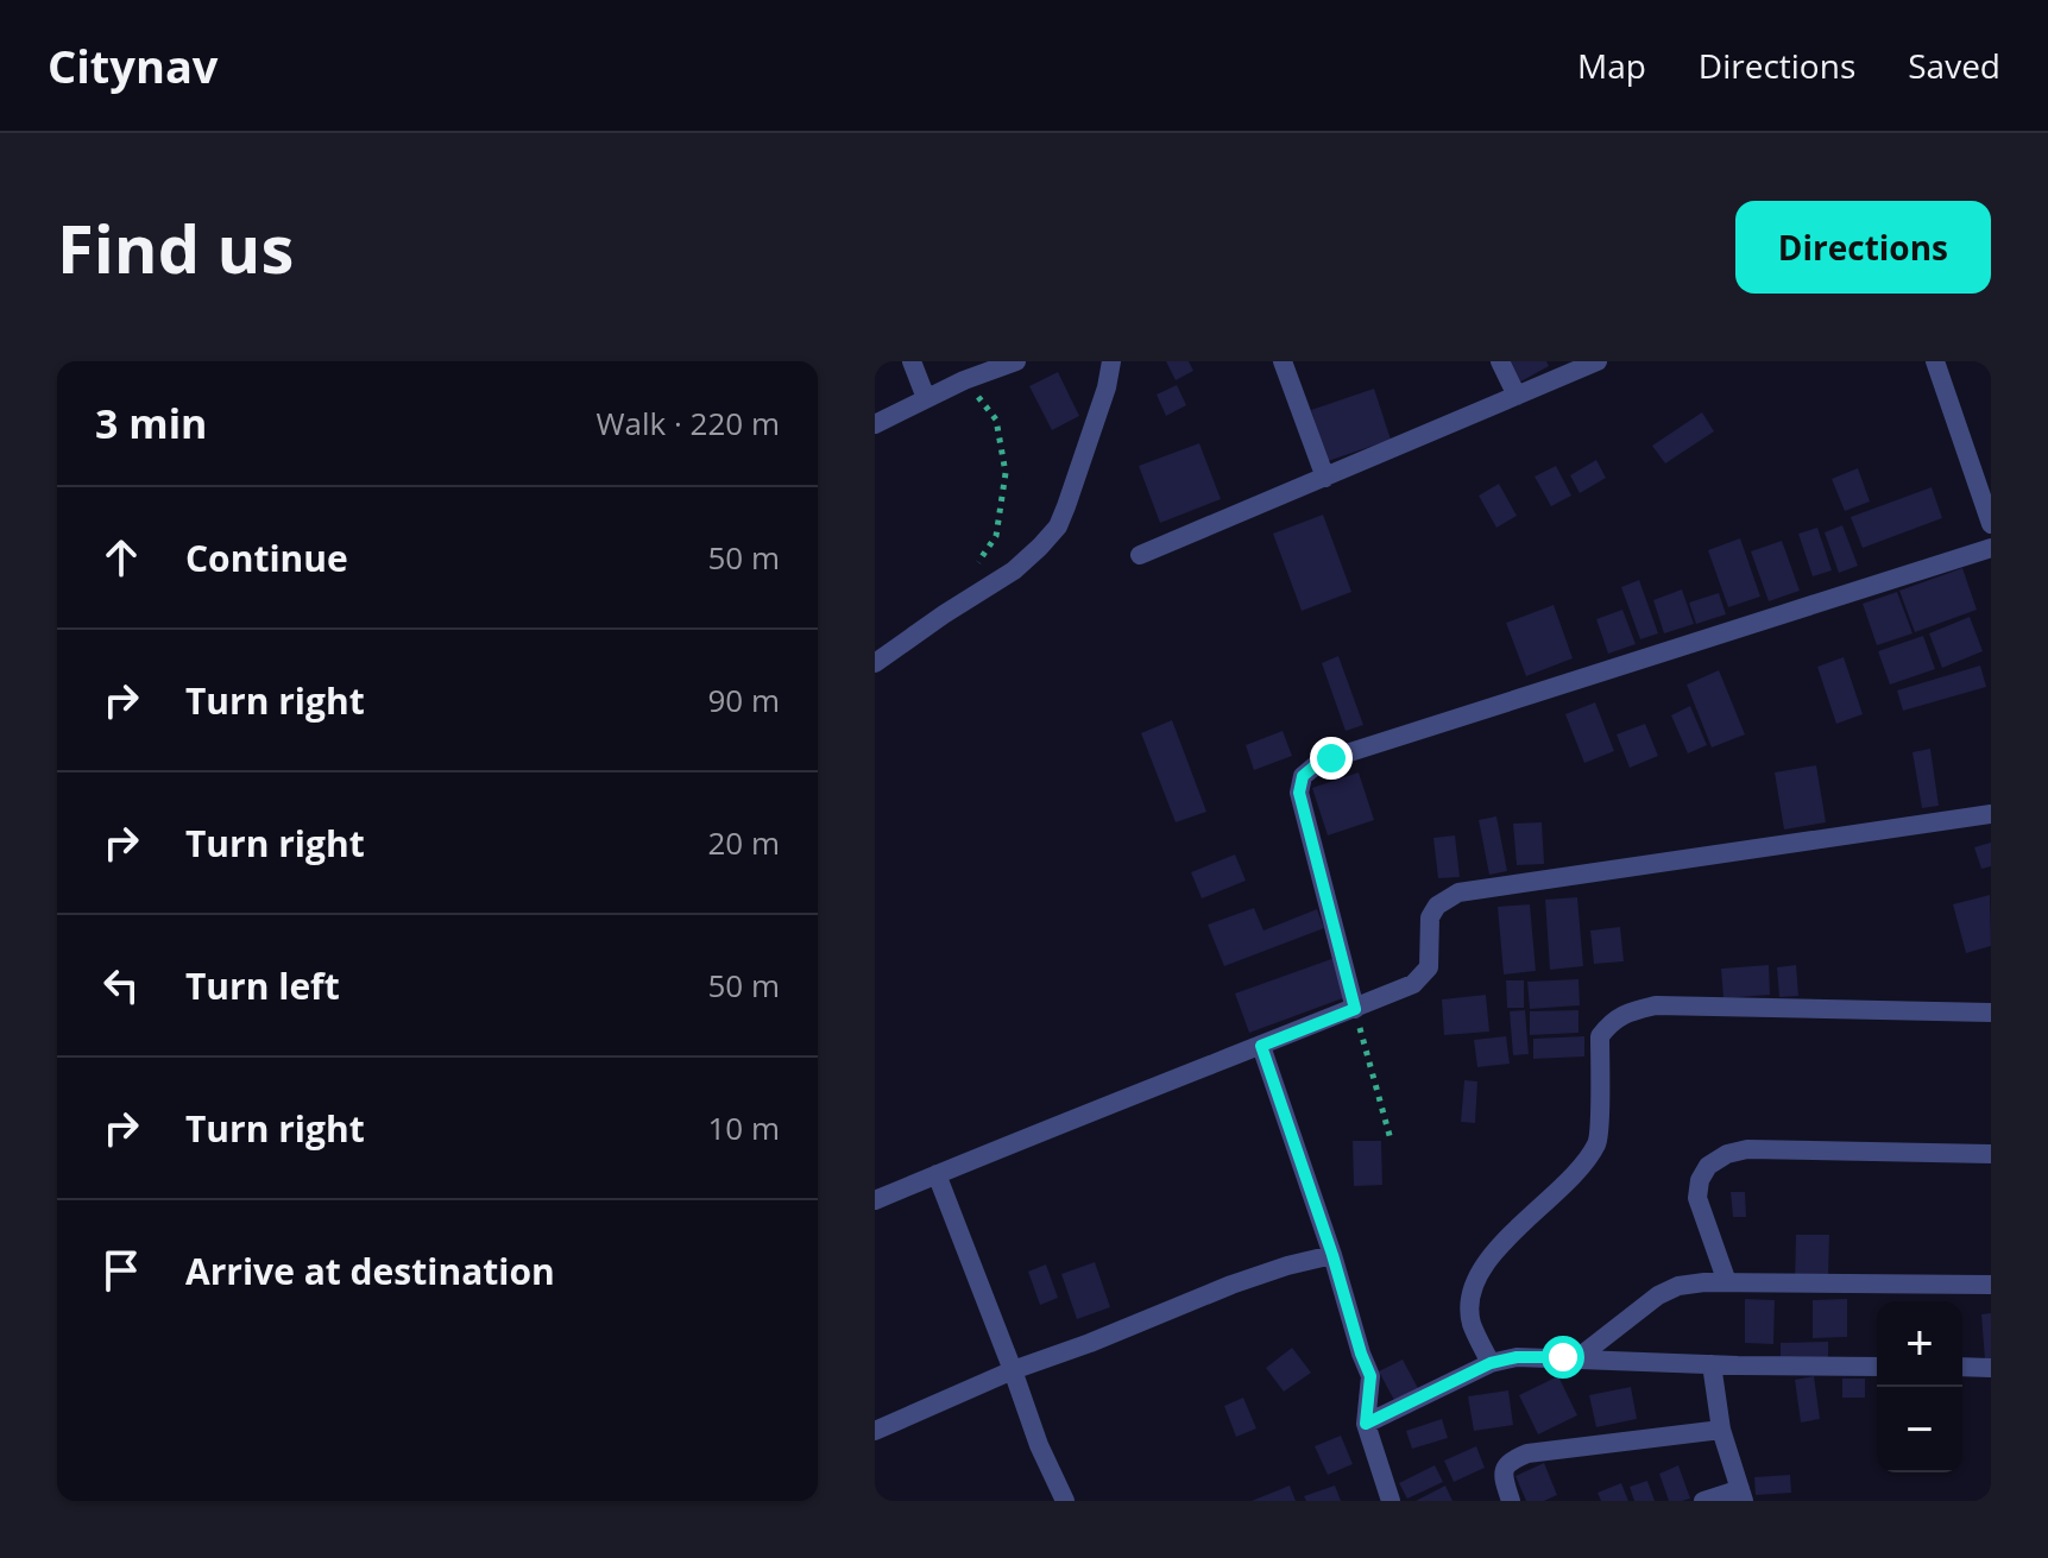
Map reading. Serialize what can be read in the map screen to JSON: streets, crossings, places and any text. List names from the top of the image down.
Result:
{
  "page": {
    "header": "Citynav",
    "nav": ["Map", "Directions", "Saved"],
    "buttons": "Directions",
    "title": "Find us",
    "heading": ["3 min", "Walk · 220 m"],
    "list": [
      ["Continue", "50 m"],
      ["Turn right", "90 m"],
      ["Turn right", "20 m"],
      ["Turn left", "50 m"],
      ["Turn right", "10 m"],
      "Arrive at destination"
    ],
    "map_buttons": ["+", "−"]
  }
}
